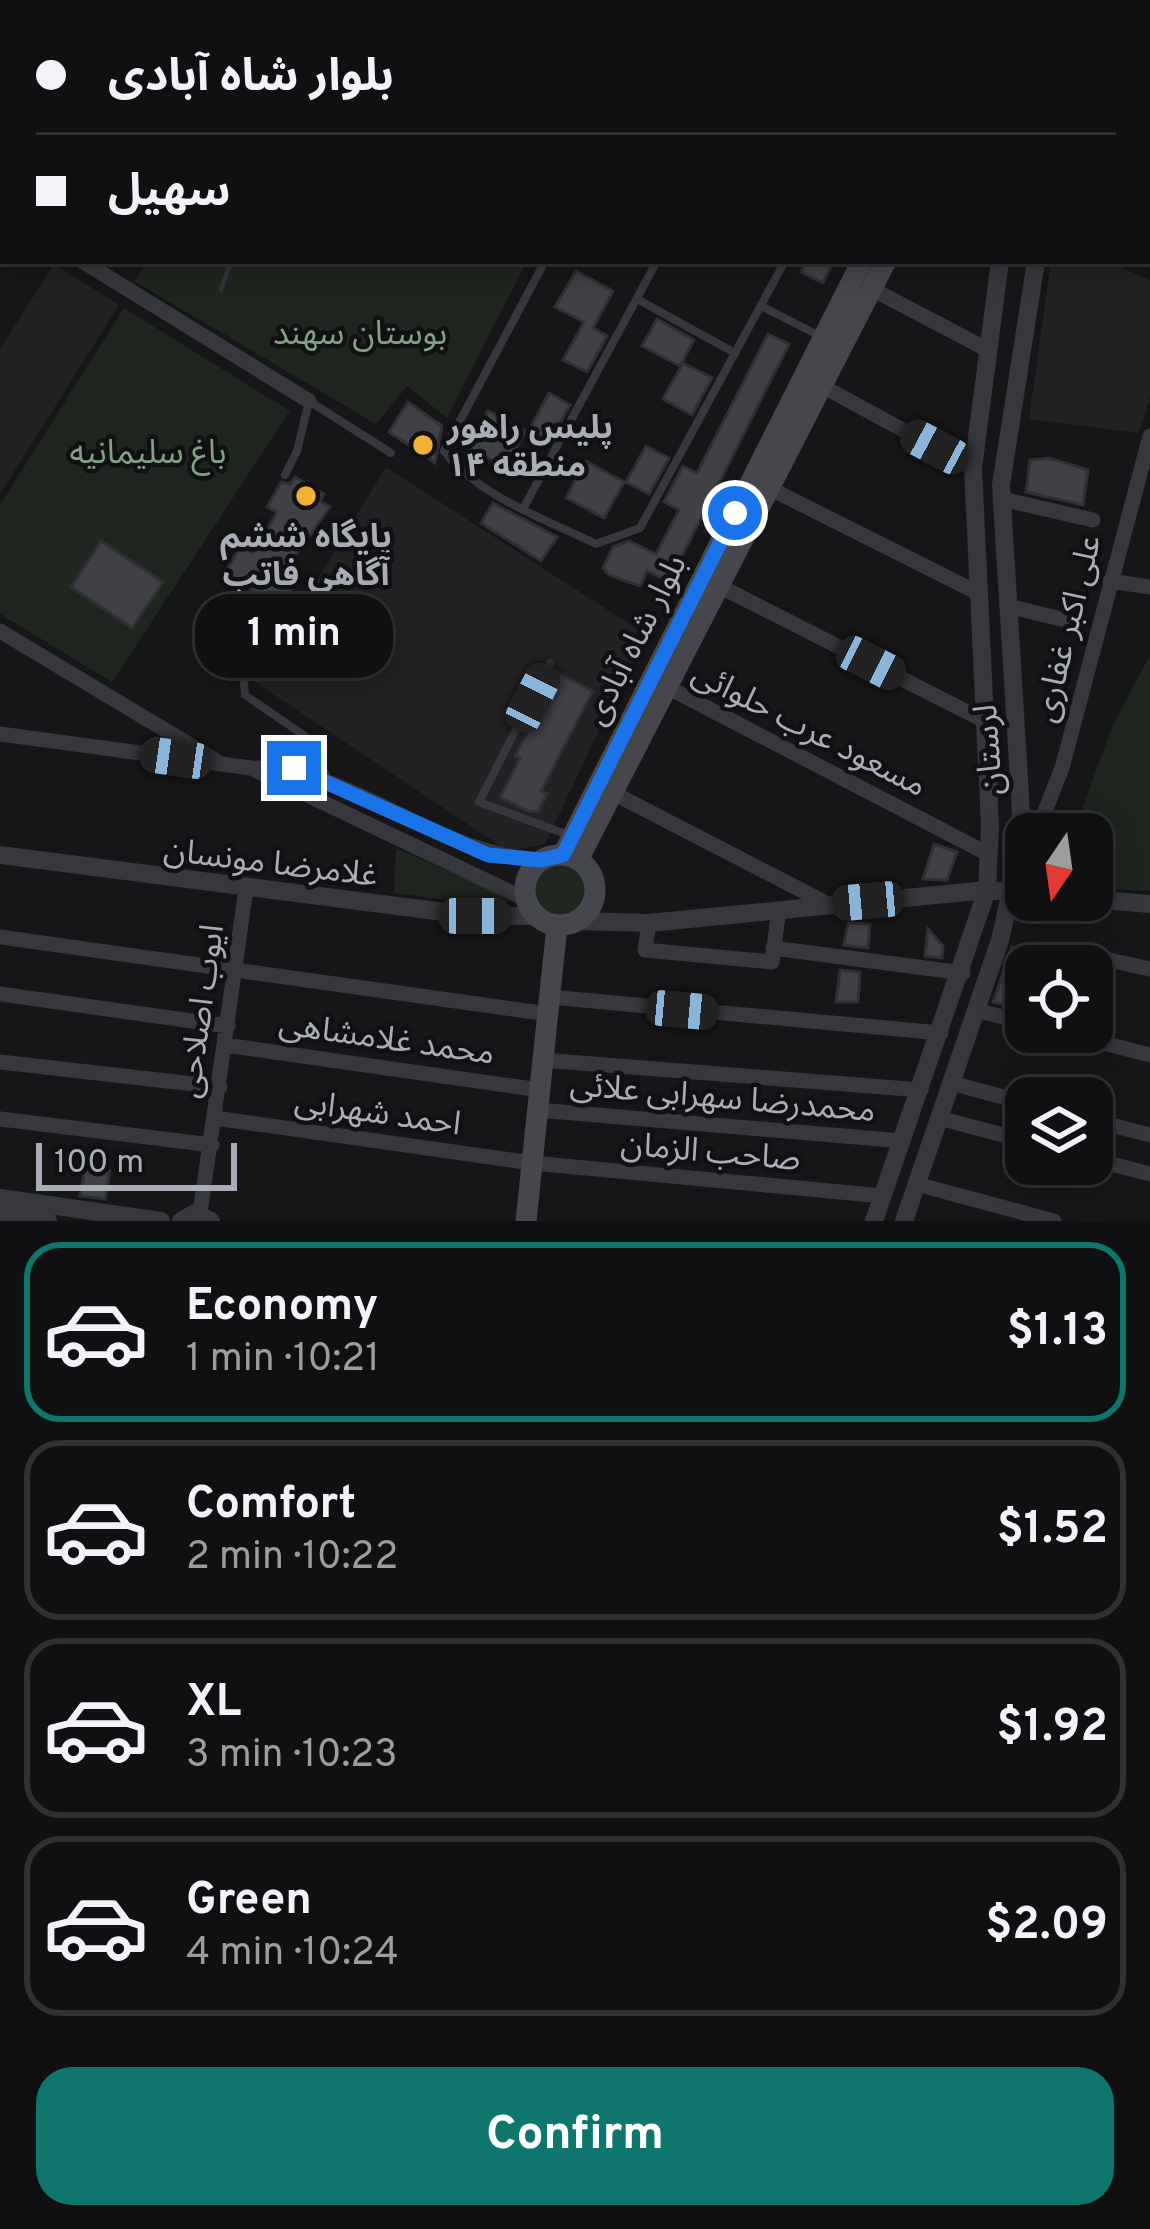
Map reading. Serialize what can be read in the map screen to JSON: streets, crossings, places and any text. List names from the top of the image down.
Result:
{
  "streets": {
    "main road": ["بلوار شاه آبادی"],
    "street": [
      "علی اکبر غفاری",
      "مسعود عرب حلوائی",
      "لرستان",
      "غلامرضا مونسان",
      "ایوب اصلاحی",
      "محمد غلامشاهی",
      "محمدرضا سهرابی علائی",
      "احمد شهرابی",
      "صاحب الزمان"
    ]
  },
  "crossings": [
    ["بلوار شاه آبادی", "مسعود عرب حلوائی"],
    ["بلوار شاه آبادی", "غلامرضا مونسان"],
    ["مسعود عرب حلوائی", "لرستان"],
    ["لرستان", "محمدرضا سهرابی علائی"],
    ["لرستان", "صاحب الزمان"],
    ["غلامرضا مونسان", "ایوب اصلاحی"],
    ["ایوب اصلاحی", "محمد غلامشاهی"],
    ["ایوب اصلاحی", "احمد شهرابی"],
    ["محمد غلامشاهی", "محمدرضا سهرابی علائی"],
    ["احمد شهرابی", "صاحب الزمان"]
  ],
  "parks": ["بوستان سهند", "باغ سلیمانیه"],
  "places": ["پلیس راهور منطقه ۱۴", "پایگاه ششم آگاهی فاتب"],
  "scale_bar": "100 m",
  "north": "bottom",
  "page": {
    "banner": ["بلوار شاه آبادی", "سهیل"],
    "bubble": "1 min",
    "scale": "100 m",
    "list": [
      {
        "name": "Economy",
        "note": "1 min · 10:21",
        "value": "$1.13"
      },
      {
        "name": "Comfort",
        "note": "2 min · 10:22",
        "value": "$1.52"
      },
      {
        "name": "XL",
        "note": "3 min · 10:23",
        "value": "$1.92"
      },
      {
        "name": "Green",
        "note": "4 min · 10:24",
        "value": "$2.09"
      }
    ],
    "buttons": "Confirm"
  }
}
